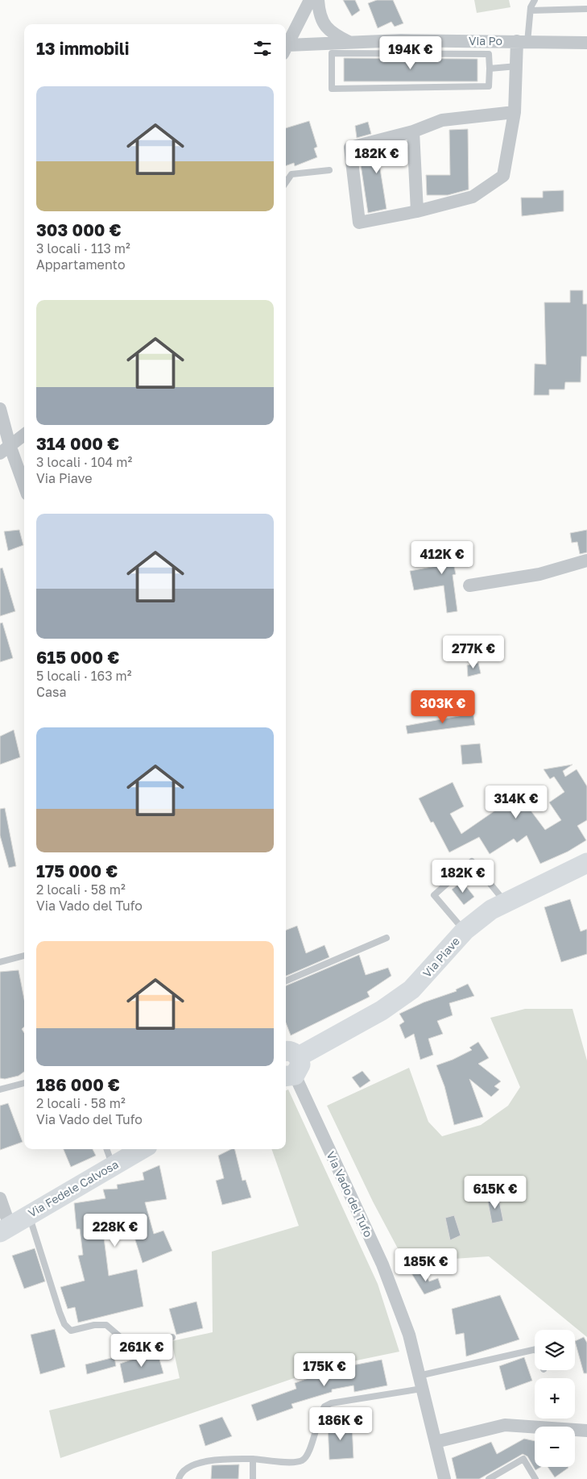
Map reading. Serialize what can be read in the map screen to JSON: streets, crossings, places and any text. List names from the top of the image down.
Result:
{
  "streets": {
    "main road": ["Via Piave", "Via Fedele Calvosa"],
    "street": ["Via Po", "Via Vado del Tufo"]
  },
  "crossings": [
    ["Via Piave", "Via Vado del Tufo"]
  ],
  "page": {
    "heading": "13 immobili",
    "price": [
      "194K €",
      "182K €",
      "412K €",
      "277K €",
      "303K €",
      "314K €",
      "182K €",
      "615K €",
      "228K €",
      "185K €",
      "261K €",
      "175K €",
      "186K €"
    ],
    "list": [
      {
        "name": "303 000 €",
        "note": "3 locali · 113 m² · Appartamento"
      },
      {
        "name": "314 000 €",
        "note": "3 locali · 104 m² · Via Piave"
      },
      {
        "name": "615 000 €",
        "note": "5 locali · 163 m² · Casa"
      },
      {
        "name": "175 000 €",
        "note": "2 locali · 58 m² · Via Vado del Tufo"
      },
      {
        "name": "186 000 €",
        "note": "2 locali · 58 m² · Via Vado del Tufo"
      }
    ],
    "map_buttons": ["+", "−"]
  }
}
